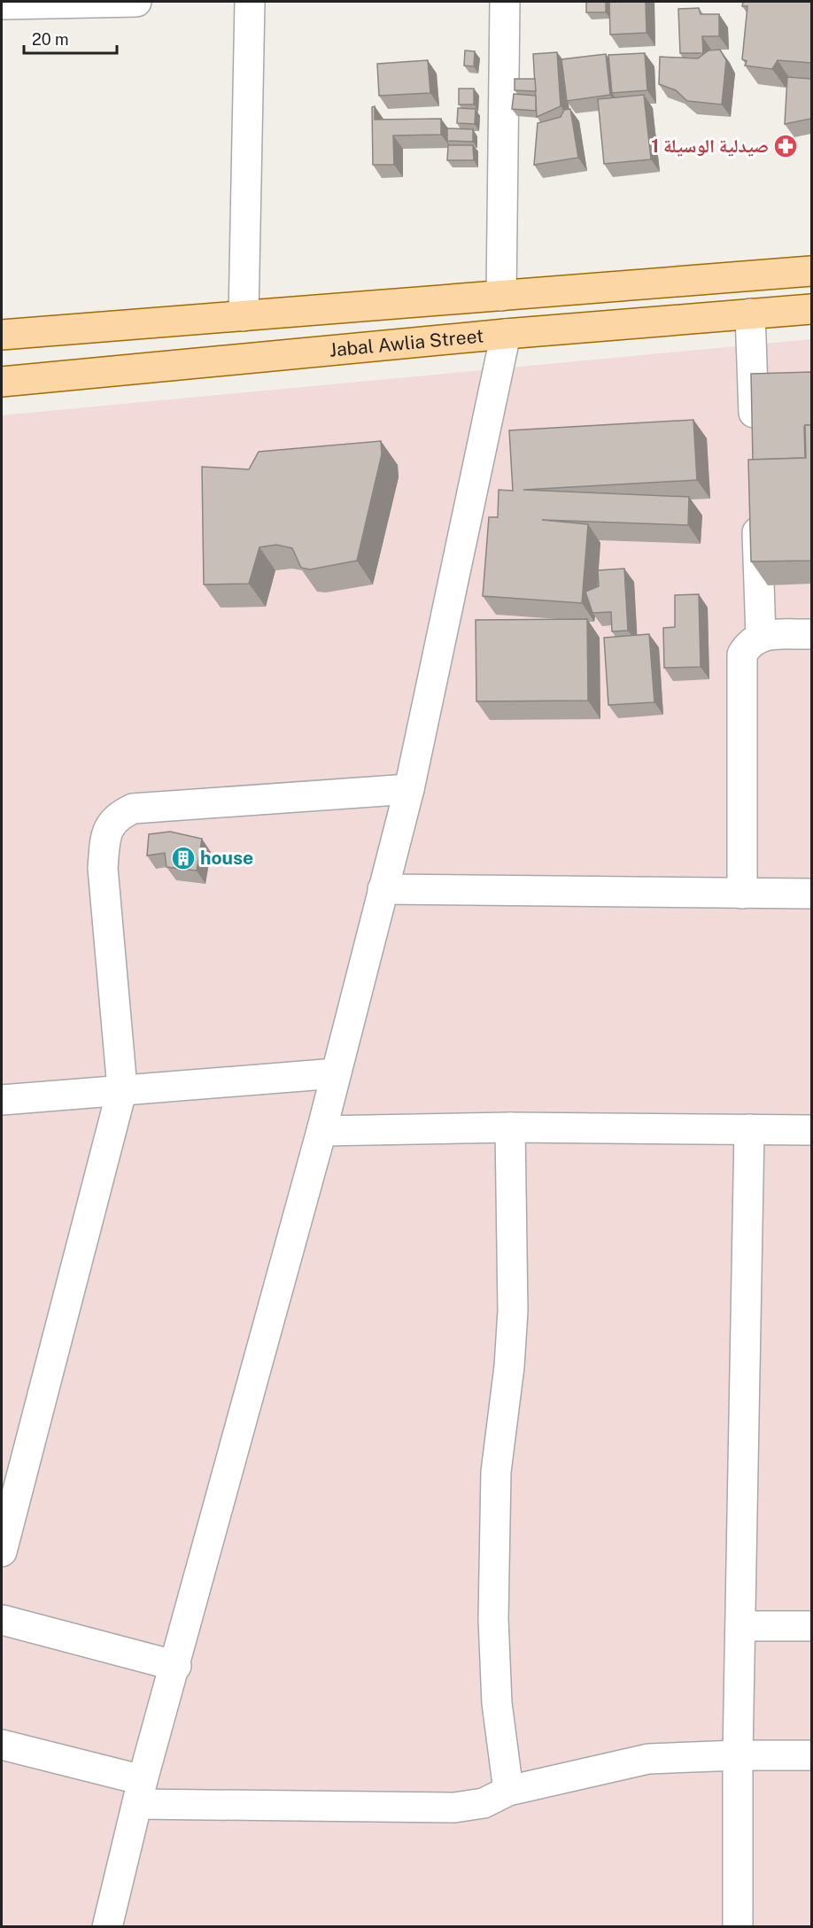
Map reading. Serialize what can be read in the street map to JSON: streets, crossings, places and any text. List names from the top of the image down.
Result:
{
  "streets": {
    "main road": ["Jabal Awlia Street"]
  },
  "places": {
    "pharmacy": ["صيدلية الوسيلة 1"],
    "building": ["house"]
  },
  "scale_bar": "20 m"
}
